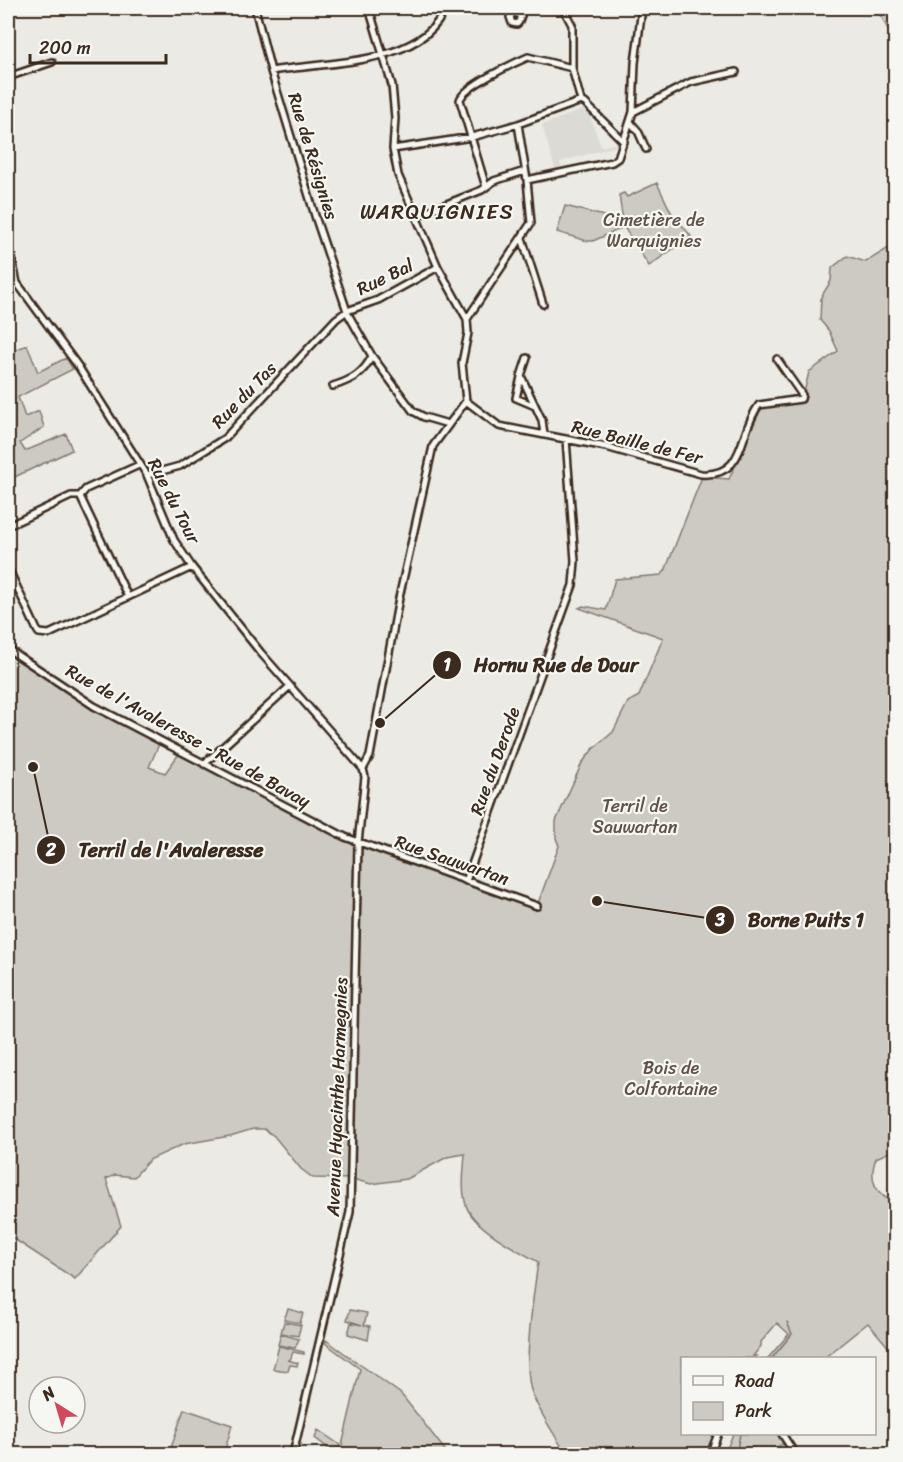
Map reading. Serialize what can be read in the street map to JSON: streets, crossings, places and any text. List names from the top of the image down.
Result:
{
  "streets": {
    "street": [
      "Rue de Résignies",
      "Rue Bal",
      "Rue du Tas",
      "Rue Baille de Fer",
      "Rue du Tour",
      "Rue de l'Avaleresse - Rue de Bavay",
      "Rue du Derode",
      "Rue Sauwartan",
      "Avenue Hyacinthe Harmegnies"
    ]
  },
  "crossings": [
    ["Rue de Résignies", "Rue Bal"],
    ["Rue de Résignies", "Rue du Tas"],
    ["Rue Bal", "Rue du Tas"],
    ["Rue du Tas", "Rue du Tour"],
    ["Rue Baille de Fer", "Rue du Derode"],
    ["Rue Baille de Fer", "Avenue Hyacinthe Harmegnies"],
    ["Rue du Tour", "Avenue Hyacinthe Harmegnies"],
    ["Rue de l'Avaleresse - Rue de Bavay", "Rue Sauwartan"],
    ["Rue de l'Avaleresse - Rue de Bavay", "Avenue Hyacinthe Harmegnies"],
    ["Rue du Derode", "Rue Sauwartan"],
    ["Rue Sauwartan", "Avenue Hyacinthe Harmegnies"]
  ],
  "districts": ["WARQUIGNIES"],
  "parks": ["Cimetière de Warquignies", "Terril de Sauwartan", "Bois de Colfontaine"],
  "places": ["Hornu Rue de Dour", "Terril de l'Avaleresse", "Borne Puits 1"],
  "legend": ["Road", "Park"],
  "scale_bar": "200 m",
  "north": "top left"
}
